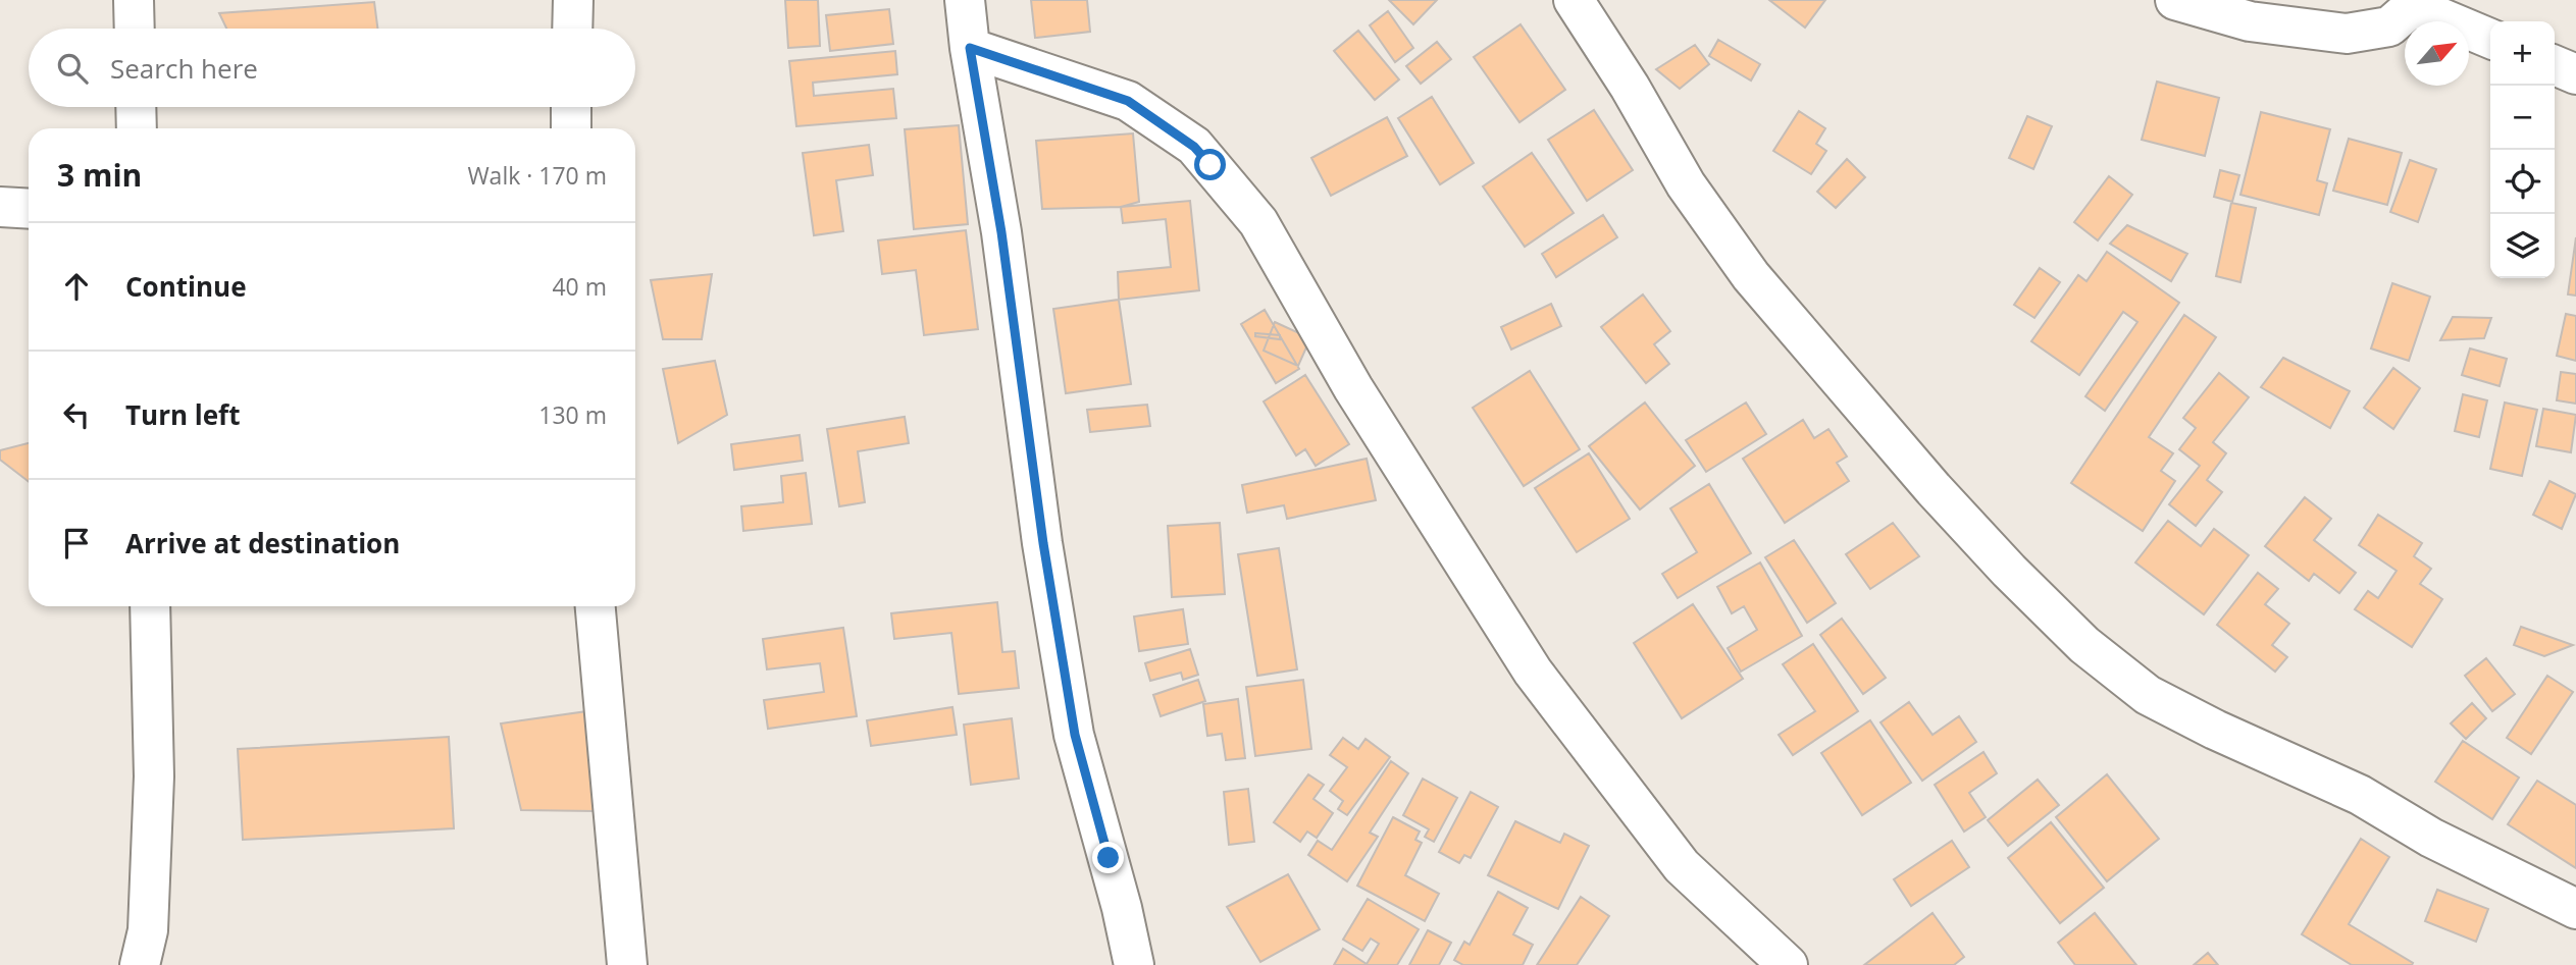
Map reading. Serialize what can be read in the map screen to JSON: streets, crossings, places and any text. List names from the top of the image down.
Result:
{
  "north": "top right",
  "page": {
    "map_buttons": ["+", "−"],
    "search": "Search here",
    "heading": ["3 min", "Walk · 170 m"],
    "list": [
      ["Continue", "40 m"],
      ["Turn left", "130 m"],
      "Arrive at destination"
    ]
  }
}
